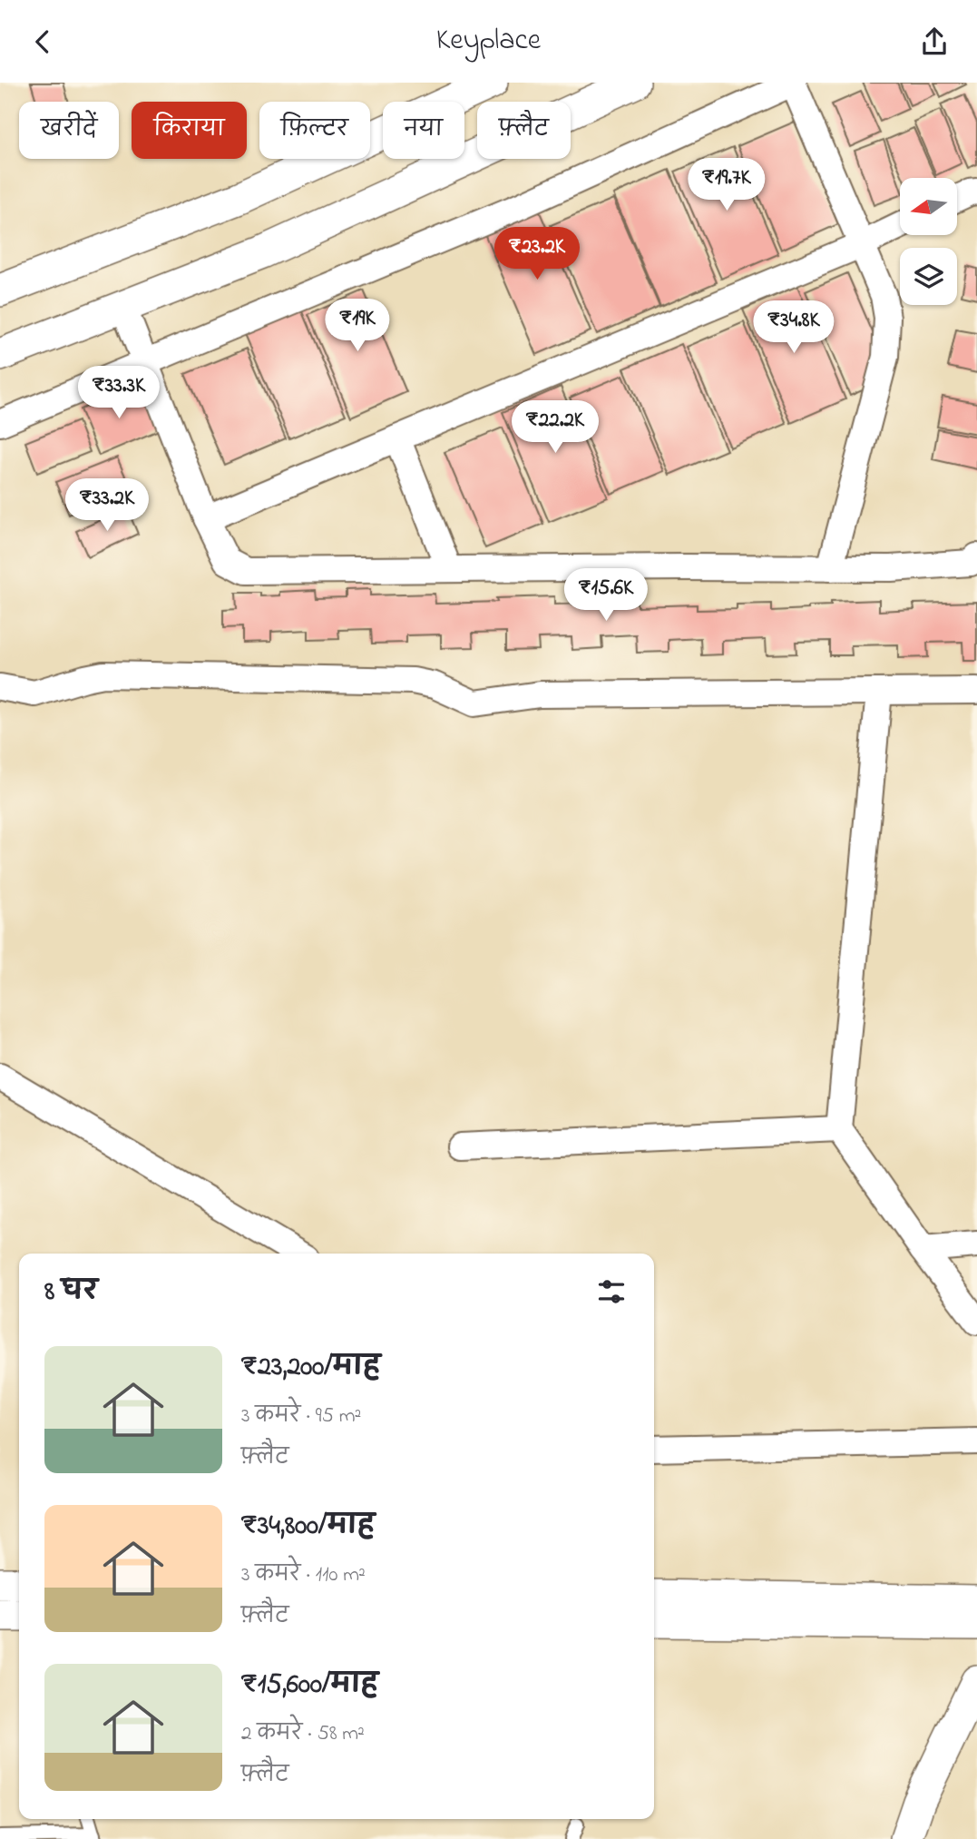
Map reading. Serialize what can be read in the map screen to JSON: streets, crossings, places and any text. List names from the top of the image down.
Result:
{
  "north": "left",
  "page": {
    "header": "Keyplace",
    "chip": [
      "खरीदें",
      "किराया",
      "फ़िल्टर",
      "नया",
      "फ़्लैट"
    ],
    "price": [
      "₹19.7K",
      "₹23.2K",
      "₹19K",
      "₹34.8K",
      "₹33.3K",
      "₹22.2K",
      "₹33.2K",
      "₹15.6K"
    ],
    "heading": "8 घर",
    "list": [
      {
        "name": "₹23,200/माह",
        "note": "3 कमरे · 95 m² · फ़्लैट"
      },
      {
        "name": "₹34,800/माह",
        "note": "3 कमरे · 110 m² · फ़्लैट"
      },
      {
        "name": "₹15,600/माह",
        "note": "2 कमरे · 58 m² · फ़्लैट"
      }
    ]
  }
}
